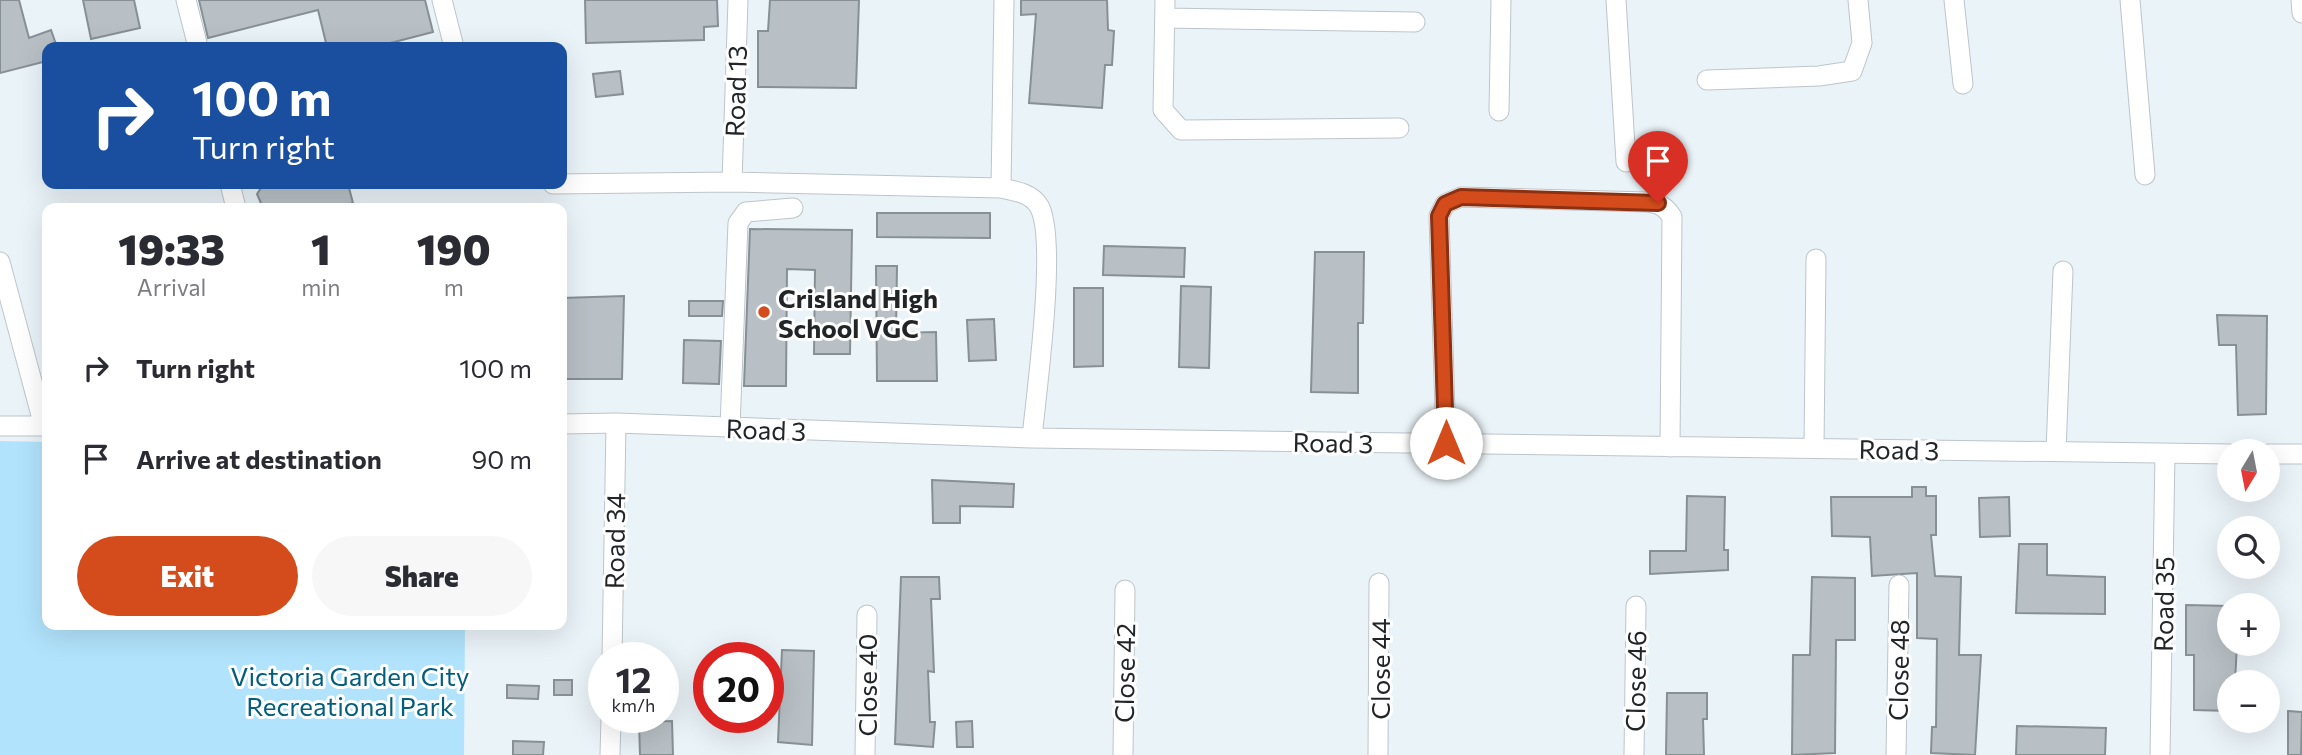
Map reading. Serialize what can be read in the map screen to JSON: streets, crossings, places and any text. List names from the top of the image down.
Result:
{
  "streets": {
    "street": [
      "Road 13",
      "Road 3",
      "Road 34",
      "Road 35",
      "Close 44",
      "Close 48",
      "Close 42",
      "Close 46",
      "Close 40"
    ]
  },
  "crossings": [
    ["Road 3", "Road 34"],
    ["Road 3", "Road 35"]
  ],
  "parks": ["Victoria Garden City Recreational Park"],
  "places": ["Crisland High School VGC"],
  "north": "bottom",
  "page": {
    "turn": ["100 m", "Turn right"],
    "eta": [
      "19:33",
      "Arrival",
      "1",
      "min",
      "190",
      "m"
    ],
    "list": [
      {
        "name": "Turn right",
        "value": "100 m"
      },
      {
        "name": "Arrive at destination",
        "value": "90 m"
      }
    ],
    "map_buttons": ["+", "−"],
    "buttons": ["Exit", "Share"],
    "speed": "12 km/h",
    "limit": "20"
  }
}
